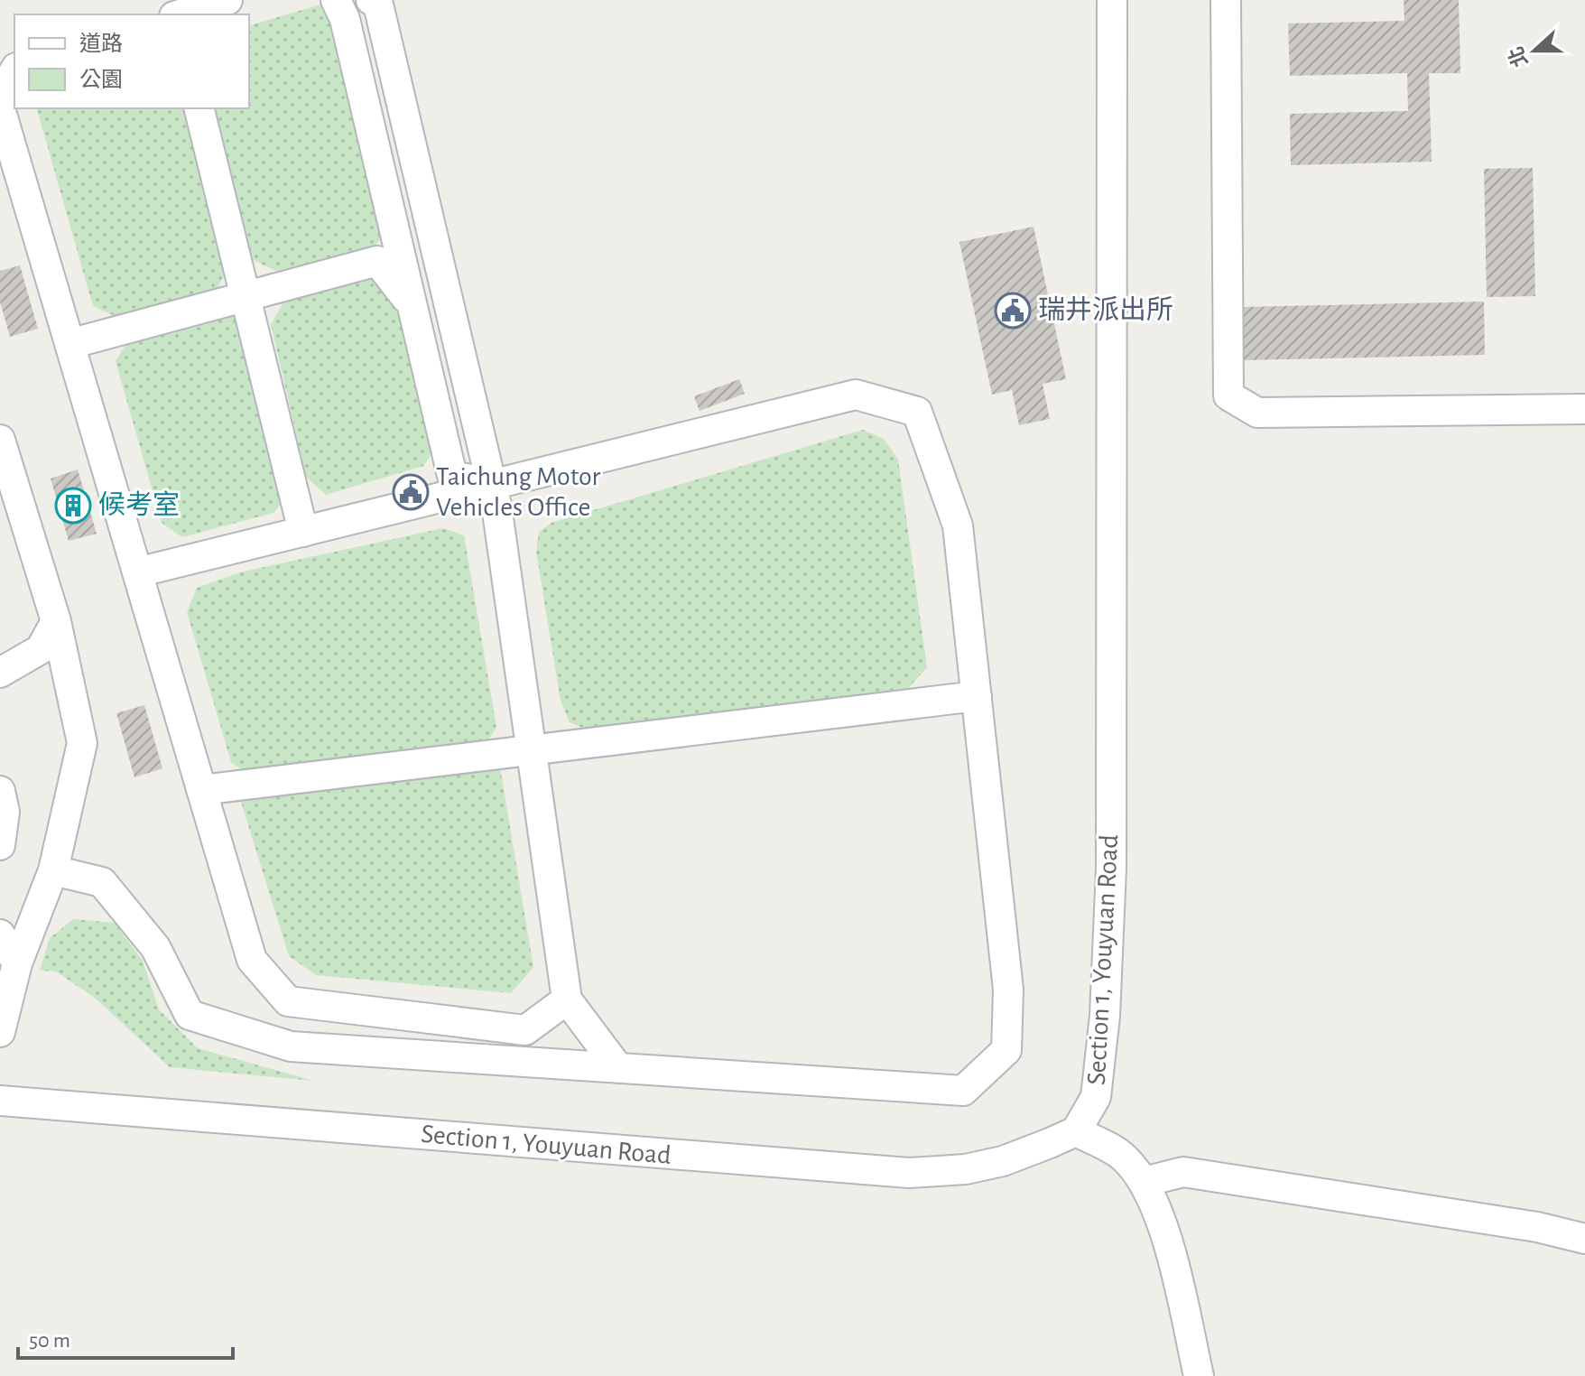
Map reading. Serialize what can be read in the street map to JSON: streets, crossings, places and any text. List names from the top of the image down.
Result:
{
  "streets": {
    "street": ["Section 1, Youyuan Road"]
  },
  "places": {
    "public building": ["瑞井派出所", "Taichung Motor Vehicles Office"],
    "building": ["候考室"]
  },
  "legend": ["道路", "公園"],
  "scale_bar": "50 m",
  "north": "left"
}
